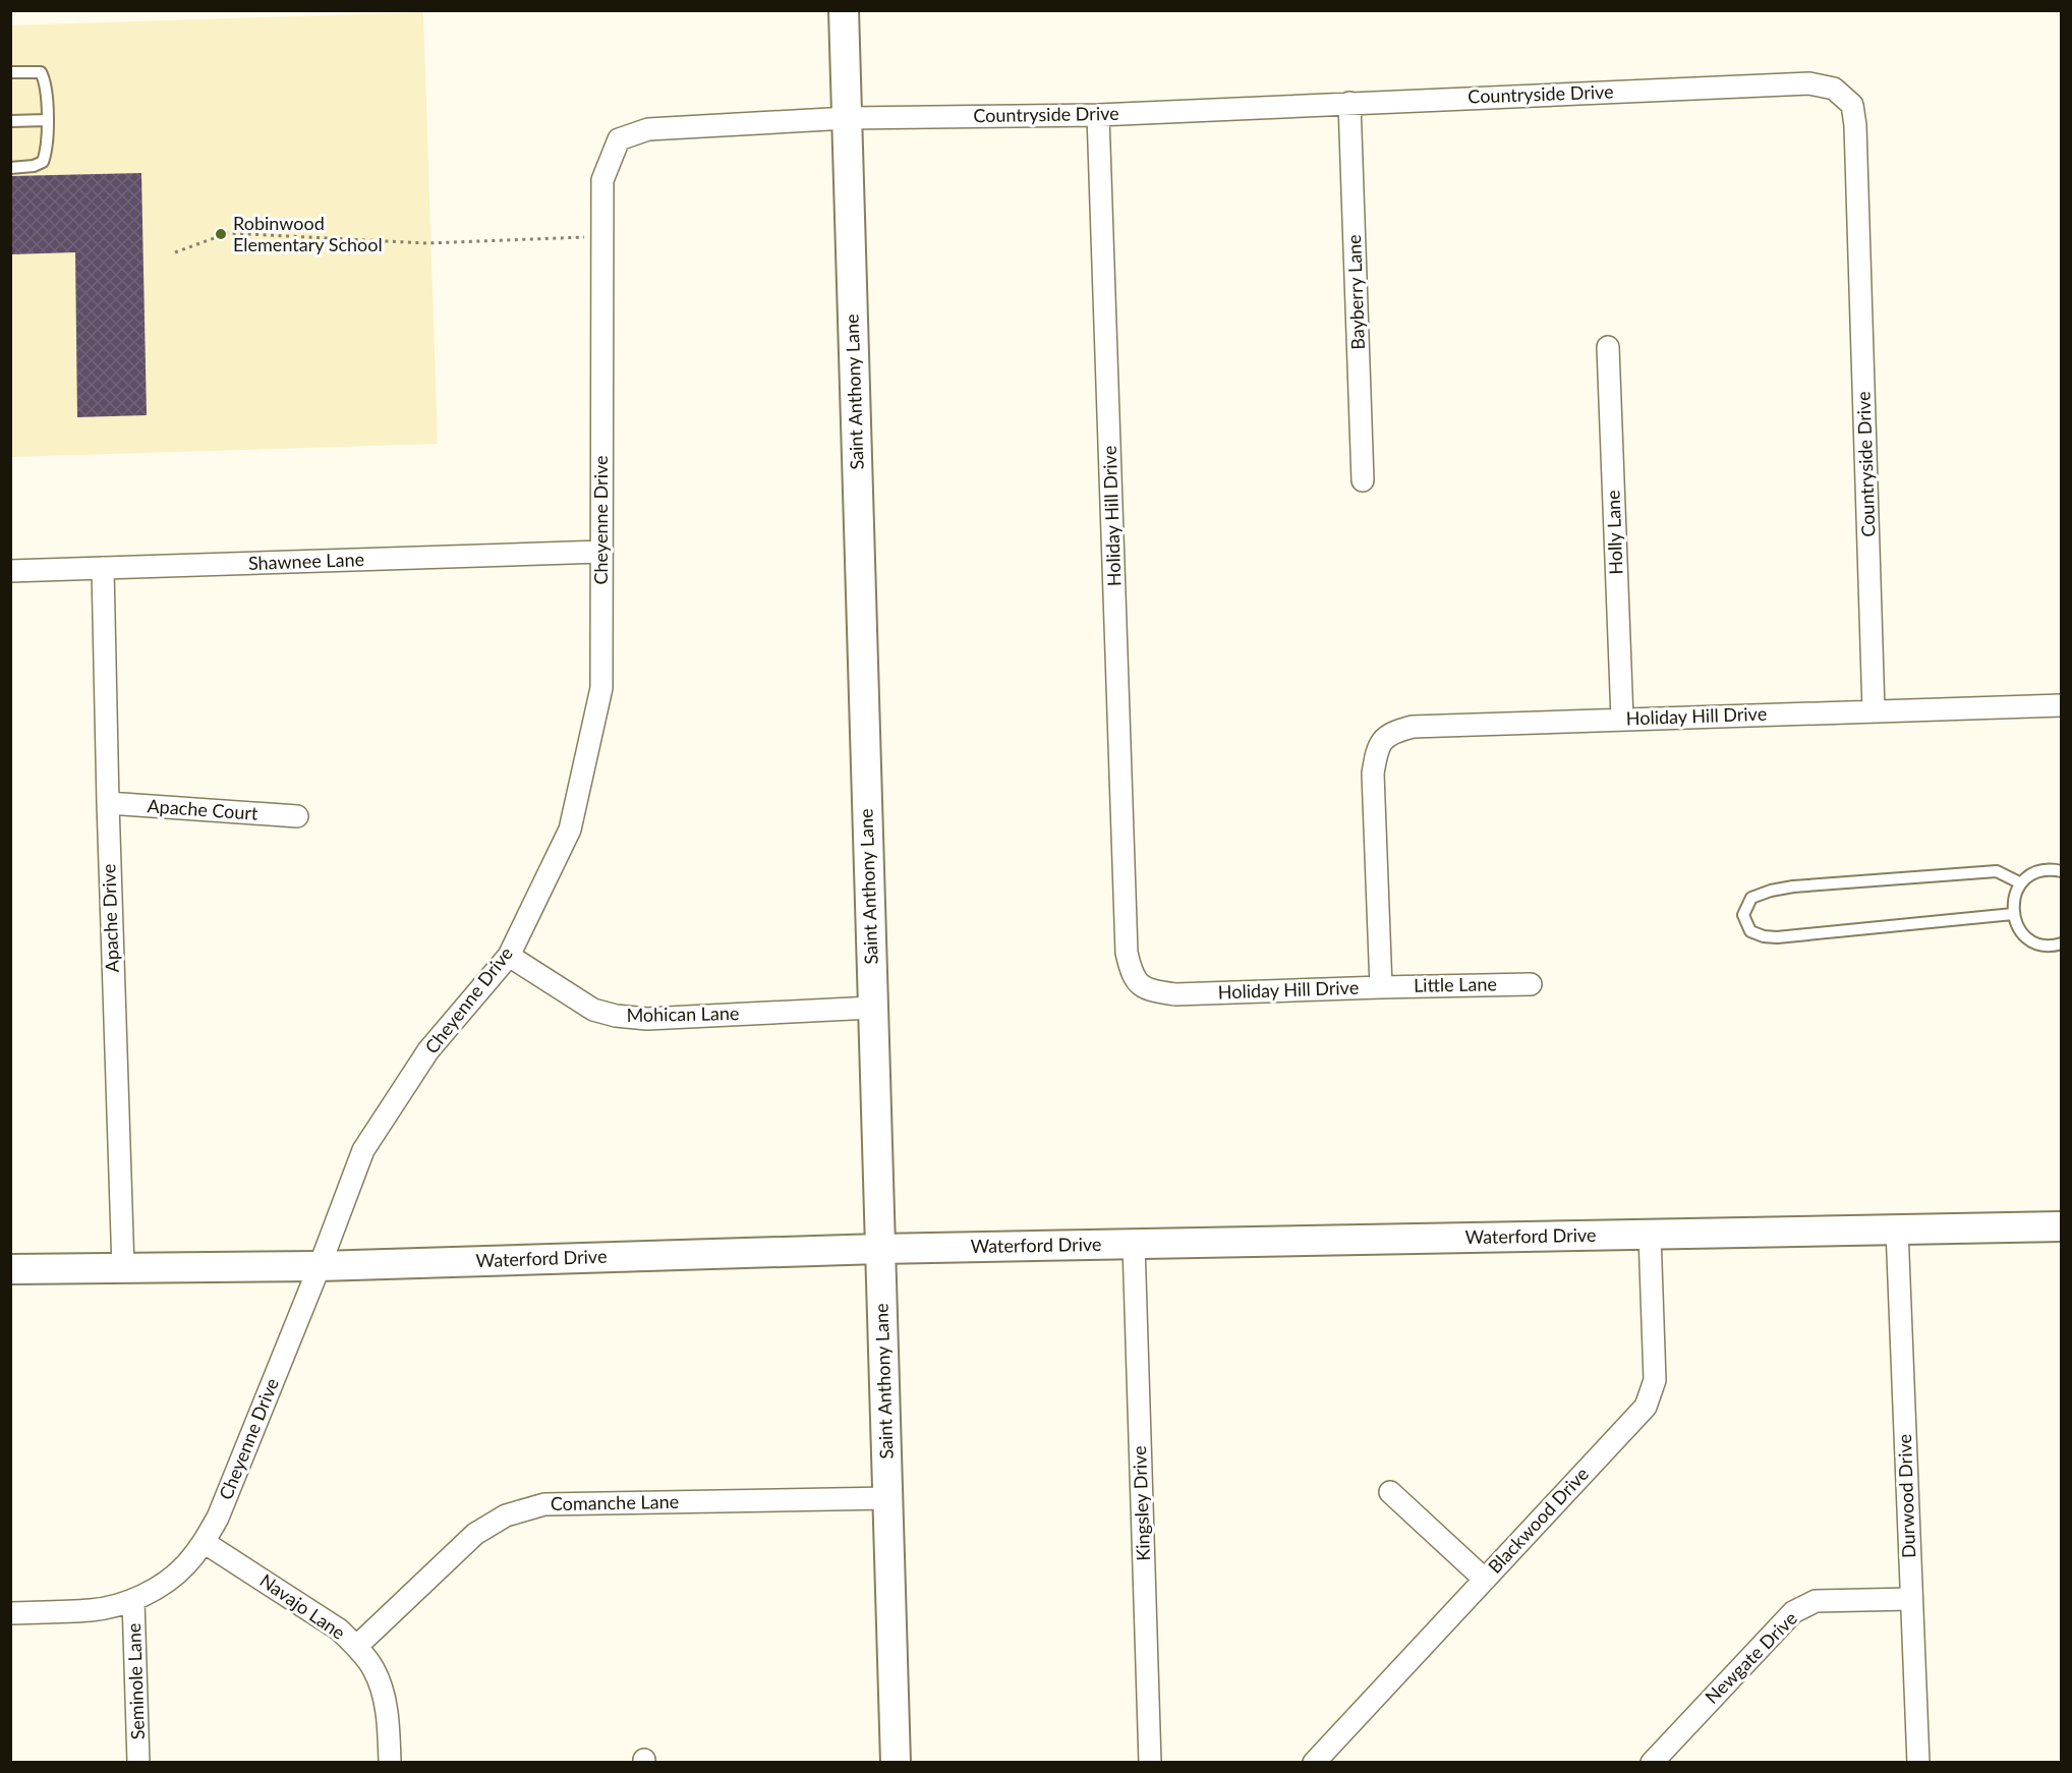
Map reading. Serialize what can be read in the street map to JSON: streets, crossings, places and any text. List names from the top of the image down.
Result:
{
  "streets": {
    "street": [
      "Countryside Drive",
      "Bayberry Lane",
      "Saint Anthony Lane",
      "Holiday Hill Drive",
      "Cheyenne Drive",
      "Holly Lane",
      "Shawnee Lane",
      "Apache Court",
      "Apache Drive",
      "Little Lane",
      "Mohican Lane",
      "Waterford Drive",
      "Durwood Drive",
      "Comanche Lane",
      "Kingsley Drive",
      "Blackwood Drive",
      "Navajo Lane",
      "Newgate Drive",
      "Seminole Lane"
    ]
  },
  "crossings": [
    ["Countryside Drive", "Bayberry Lane"],
    ["Countryside Drive", "Saint Anthony Lane"],
    ["Countryside Drive", "Holiday Hill Drive"],
    ["Countryside Drive", "Cheyenne Drive"],
    ["Saint Anthony Lane", "Mohican Lane"],
    ["Saint Anthony Lane", "Waterford Drive"],
    ["Saint Anthony Lane", "Comanche Lane"],
    ["Holiday Hill Drive", "Holly Lane"],
    ["Holiday Hill Drive", "Little Lane"],
    ["Cheyenne Drive", "Shawnee Lane"],
    ["Cheyenne Drive", "Mohican Lane"],
    ["Cheyenne Drive", "Waterford Drive"],
    ["Cheyenne Drive", "Navajo Lane"],
    ["Cheyenne Drive", "Seminole Lane"],
    ["Shawnee Lane", "Apache Drive"],
    ["Apache Court", "Apache Drive"],
    ["Apache Drive", "Waterford Drive"],
    ["Waterford Drive", "Durwood Drive"],
    ["Waterford Drive", "Kingsley Drive"],
    ["Waterford Drive", "Blackwood Drive"],
    ["Durwood Drive", "Newgate Drive"],
    ["Comanche Lane", "Navajo Lane"]
  ],
  "places": ["Robinwood Elementary School"]
}
